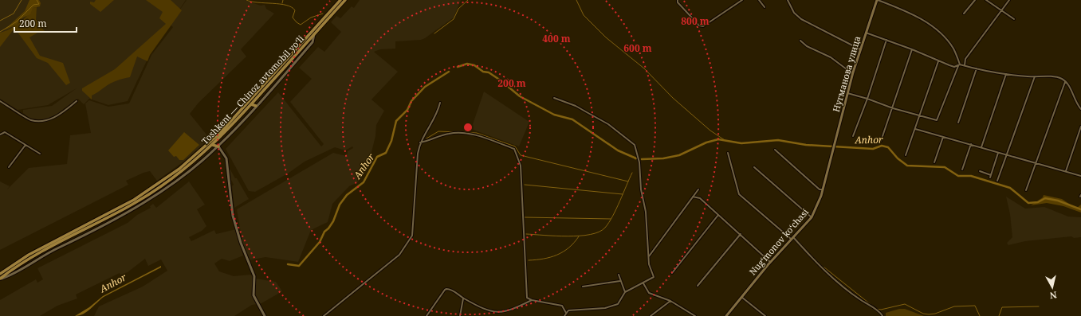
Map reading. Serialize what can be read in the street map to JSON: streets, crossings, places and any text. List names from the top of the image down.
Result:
{
  "streets": {
    "highway": ["Toshkent — Chinoz avtomobil yoʻli"],
    "main road": ["Нугманова улица", "Nugʻmonov koʻchasi"]
  },
  "crossings": [
    ["Нугманова улица", "Nugʻmonov koʻchasi"]
  ],
  "water": ["Anhor"],
  "scale_bar": "200 m",
  "north": "bottom",
  "rings": [
    "800 m",
    "400 m",
    "600 m",
    "200 m"
  ]
}
